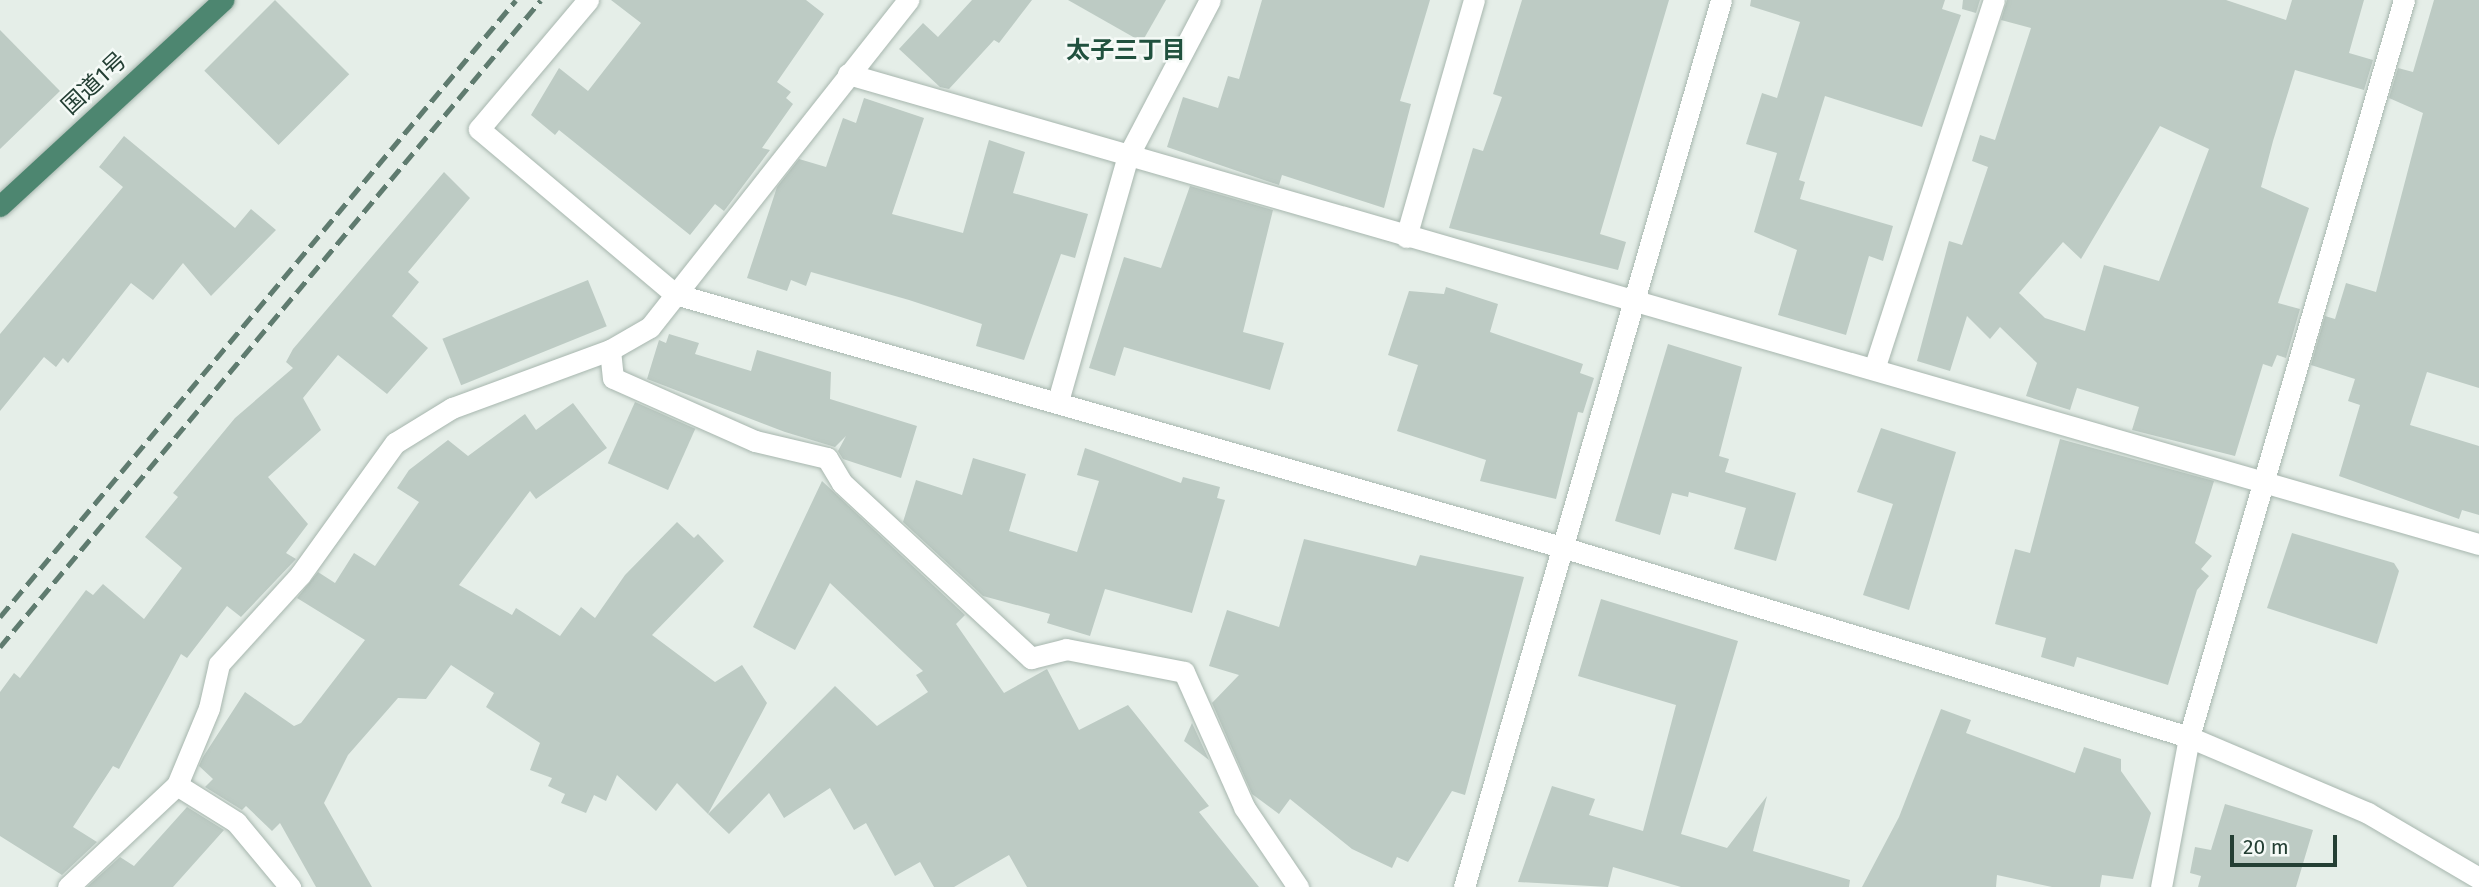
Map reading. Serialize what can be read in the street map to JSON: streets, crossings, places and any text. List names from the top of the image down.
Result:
{
  "streets": {
    "highway": ["国道1号"]
  },
  "districts": ["太子三丁目"],
  "scale_bar": "20 m"
}
